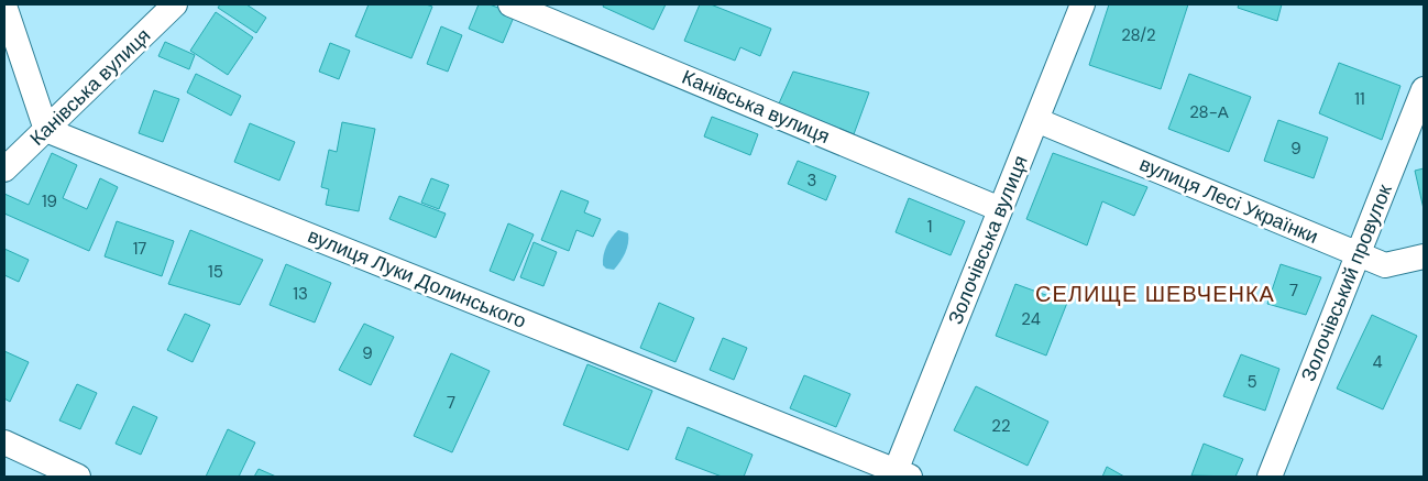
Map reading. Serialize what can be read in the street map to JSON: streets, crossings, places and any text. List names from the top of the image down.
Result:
{
  "streets": {
    "street": [
      "Канівська вулиця",
      "вулиця Лесі Українки",
      "Золочівська вулиця",
      "вулиця Луки Долинського",
      "Золочівський провулок"
    ]
  },
  "crossings": [
    ["Канівська вулиця", "Золочівська вулиця"],
    ["Канівська вулиця", "вулиця Луки Долинського"],
    ["вулиця Лесі Українки", "Золочівська вулиця"],
    ["вулиця Лесі Українки", "Золочівський провулок"],
    ["Золочівська вулиця", "вулиця Луки Долинського"]
  ],
  "districts": ["СЕЛИЩЕ ШЕВЧЕНКА"],
  "house_numbers": [
    "28/2",
    "11",
    "28-А",
    "9",
    "3",
    "19",
    "1",
    "17",
    "15",
    "7",
    "13",
    "24",
    "9",
    "4",
    "5",
    "7",
    "22"
  ]
}
